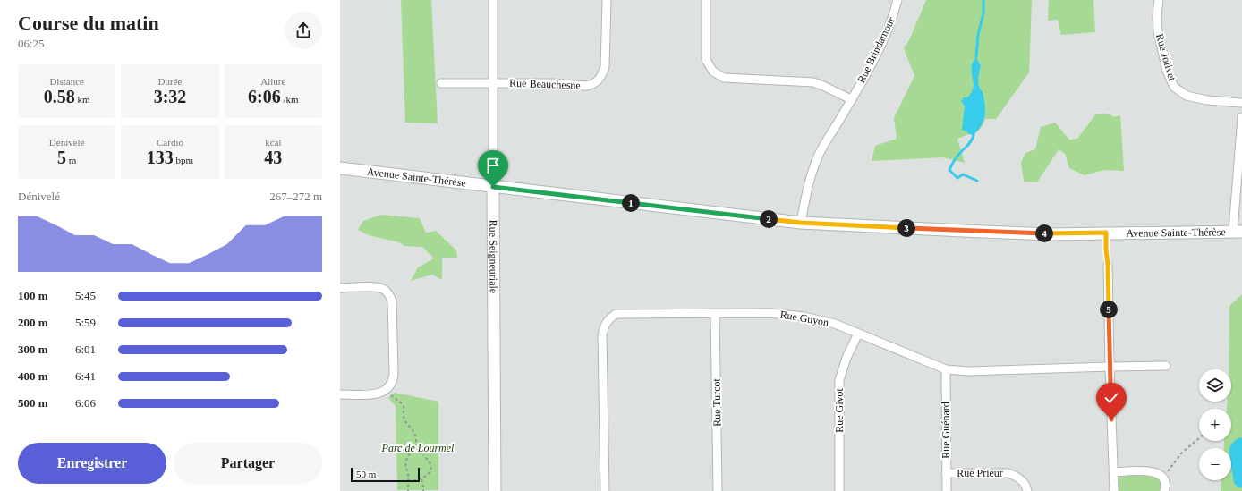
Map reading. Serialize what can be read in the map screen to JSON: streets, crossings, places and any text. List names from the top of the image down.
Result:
{
  "streets": {
    "street": [
      "Rue Brindamour",
      "Rue Jolivet",
      "Rue Beauchesne",
      "Avenue Sainte-Thérèse",
      "Rue Seigneuriale",
      "Rue Guyon",
      "Rue Turcot",
      "Rue Givot",
      "Rue Guénard",
      "Rue Prieur"
    ]
  },
  "crossings": [
    ["Rue Brindamour", "Avenue Sainte-Thérèse"],
    ["Rue Beauchesne", "Rue Seigneuriale"],
    ["Avenue Sainte-Thérèse", "Rue Seigneuriale"],
    ["Rue Guyon", "Rue Turcot"],
    ["Rue Guyon", "Rue Givot"],
    ["Rue Guyon", "Rue Guénard"],
    ["Rue Guénard", "Rue Prieur"]
  ],
  "parks": ["Parc de Lourmel"],
  "scale_bar": "50 m",
  "page": {
    "heading": ["Course du matin", "06:25"],
    "stats": [
      ["Distance", "0.58 km"],
      ["Durée", "3:32"],
      ["Allure", "6:06 /km"],
      ["Dénivelé", "5 m"],
      ["Cardio", "133 bpm"],
      ["kcal", "43"]
    ],
    "chart": ["Dénivelé", "267–272 m"],
    "pins": [
      "1",
      "2",
      "3",
      "4",
      "5"
    ],
    "list": [
      {
        "name": "100 m",
        "note": "5:45"
      },
      {
        "name": "200 m",
        "note": "5:59"
      },
      {
        "name": "300 m",
        "note": "6:01"
      },
      {
        "name": "400 m",
        "note": "6:41"
      },
      {
        "name": "500 m",
        "note": "6:06"
      }
    ],
    "map_buttons": ["+", "−"],
    "buttons": ["Enregistrer", "Partager"],
    "scale": "50 m"
  }
}
